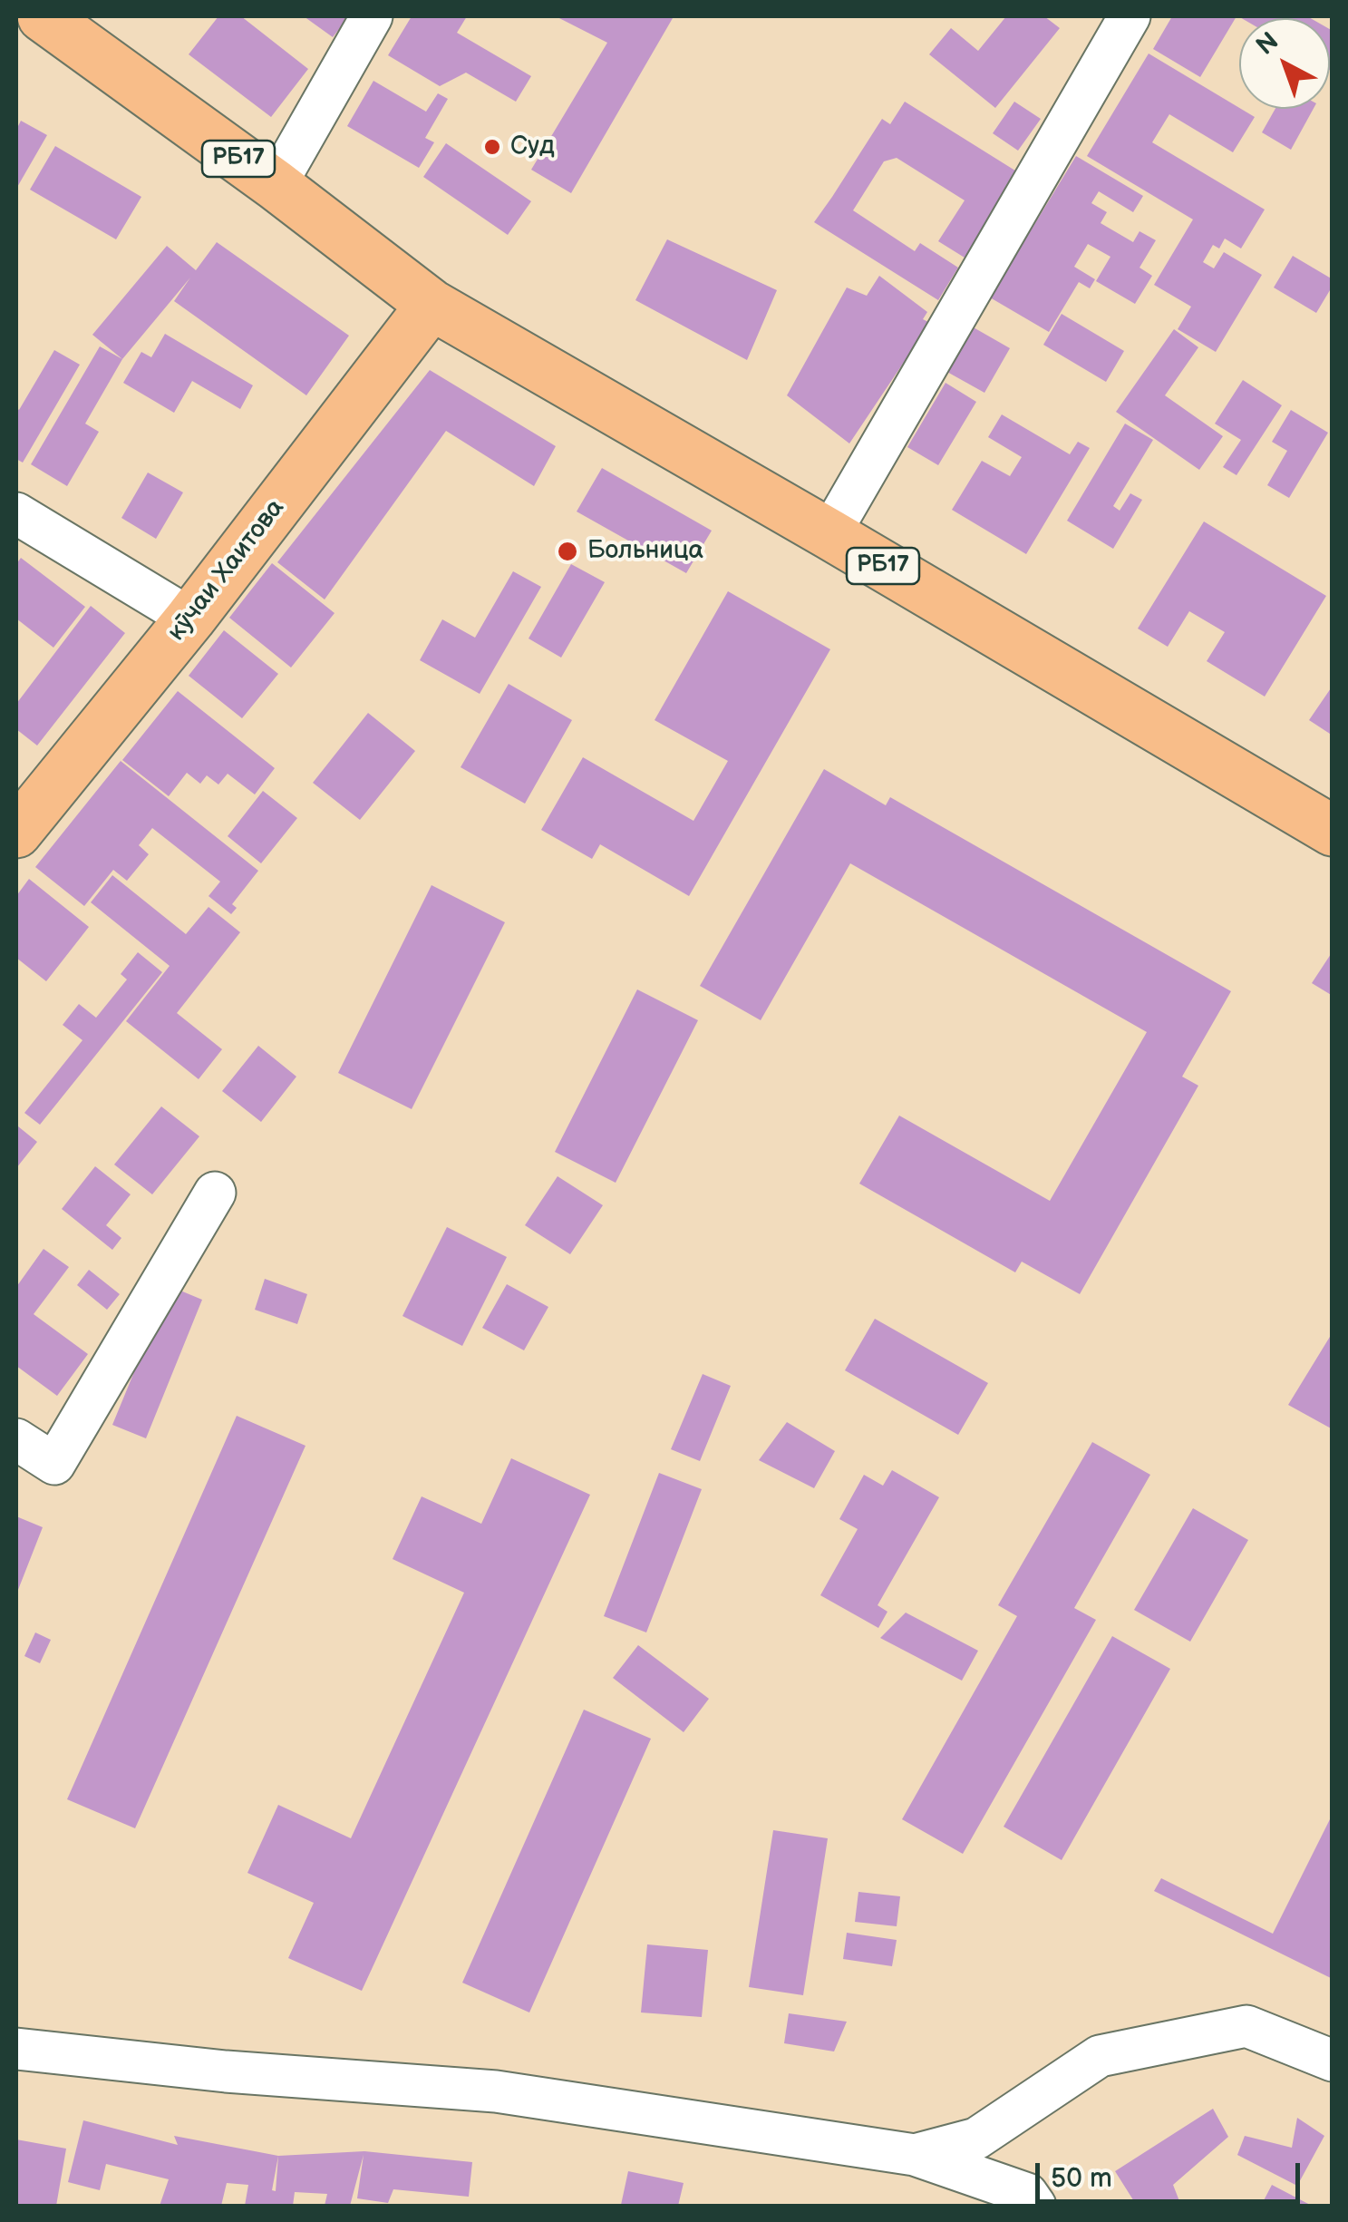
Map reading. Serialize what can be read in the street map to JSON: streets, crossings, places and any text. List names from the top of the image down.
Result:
{
  "streets": {
    "main road": ["РБ17", "кӯчаи Хаитова"]
  },
  "crossings": [
    ["РБ17", "кӯчаи Хаитова"]
  ],
  "places": ["Суд", "Больница"],
  "scale_bar": "50 m",
  "north": "top left"
}
